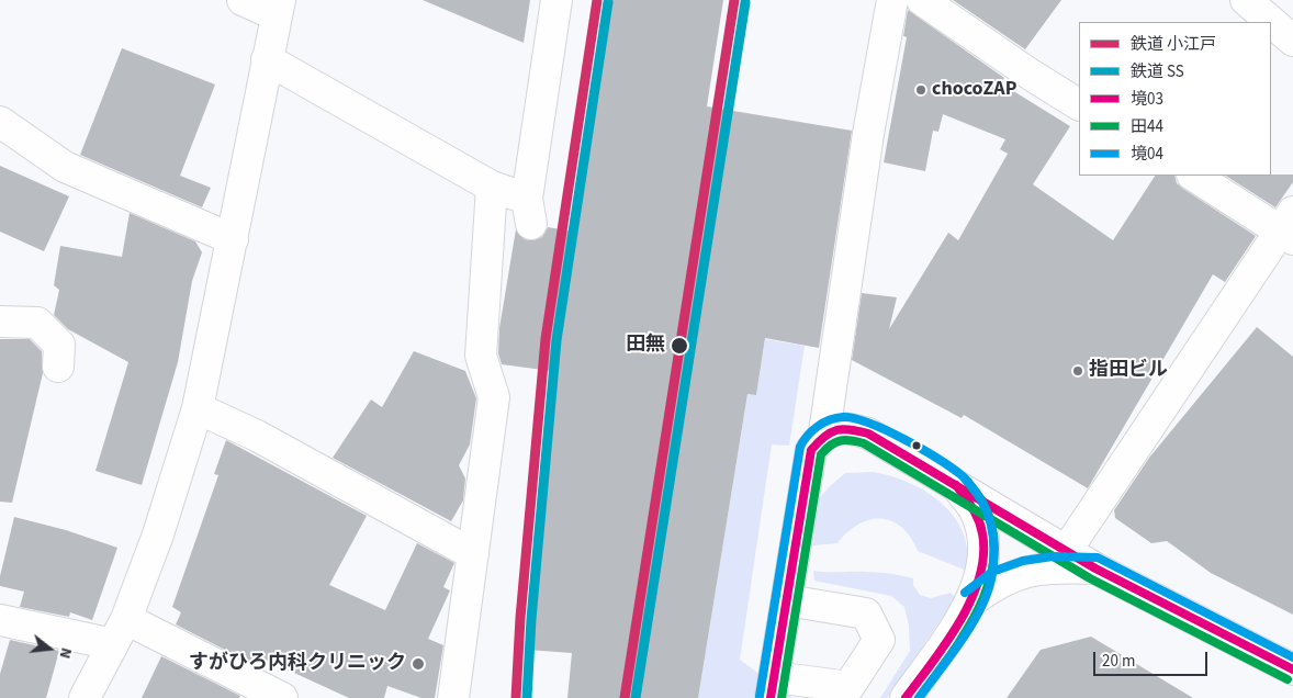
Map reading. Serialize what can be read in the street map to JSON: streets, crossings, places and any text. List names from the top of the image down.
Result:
{
  "places": [
    "chocoZAP",
    "田無",
    "指田ビル",
    "すがひろ内科クリニック"
  ],
  "lines": [
    "rail line 小江戸",
    "rail line SS",
    "transit line 境04",
    "transit line 境03",
    "transit line 田44"
  ],
  "legend": [
    "鉄道 小江戸",
    "鉄道 SS",
    "境03",
    "田44",
    "境04"
  ],
  "scale_bar": "20 m",
  "north": "right"
}
